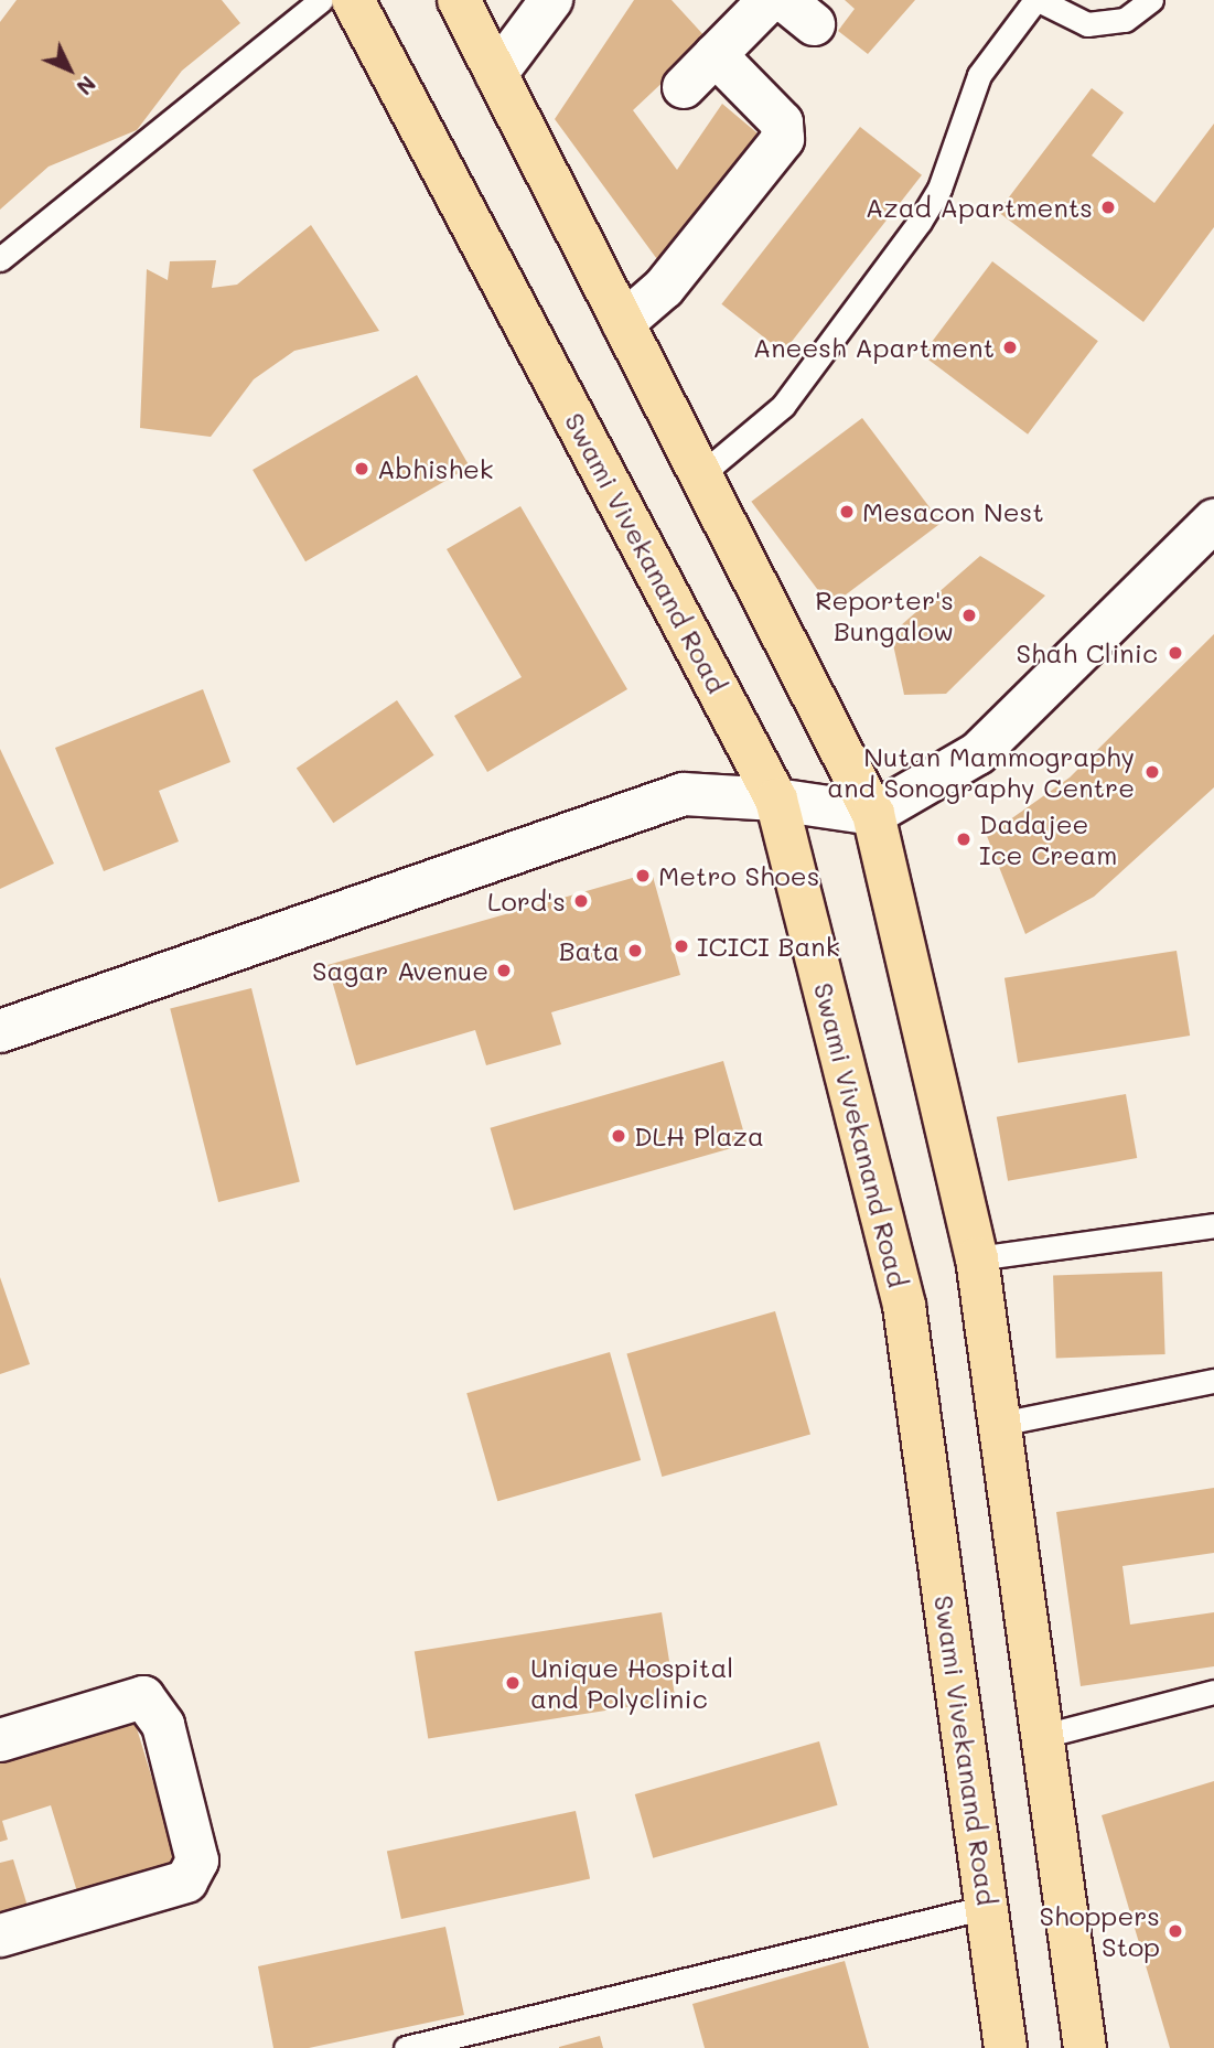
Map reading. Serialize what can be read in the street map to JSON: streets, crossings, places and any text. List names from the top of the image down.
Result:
{
  "streets": {
    "main road": ["Swami Vivekanand Road"]
  },
  "places": [
    "Azad Apartments",
    "Aneesh Apartment",
    "Abhishek",
    "Mesacon Nest",
    "Reporter's Bungalow",
    "Shah Clinic",
    "Nutan Mammography and Sonography Centre",
    "Dadajee Ice Cream",
    "Metro Shoes",
    "Lord's",
    "ICICI Bank",
    "Bata",
    "Sagar Avenue",
    "DLH Plaza",
    "Unique Hospital and Polyclinic",
    "Shoppers Stop"
  ],
  "north": "bottom right"
}
